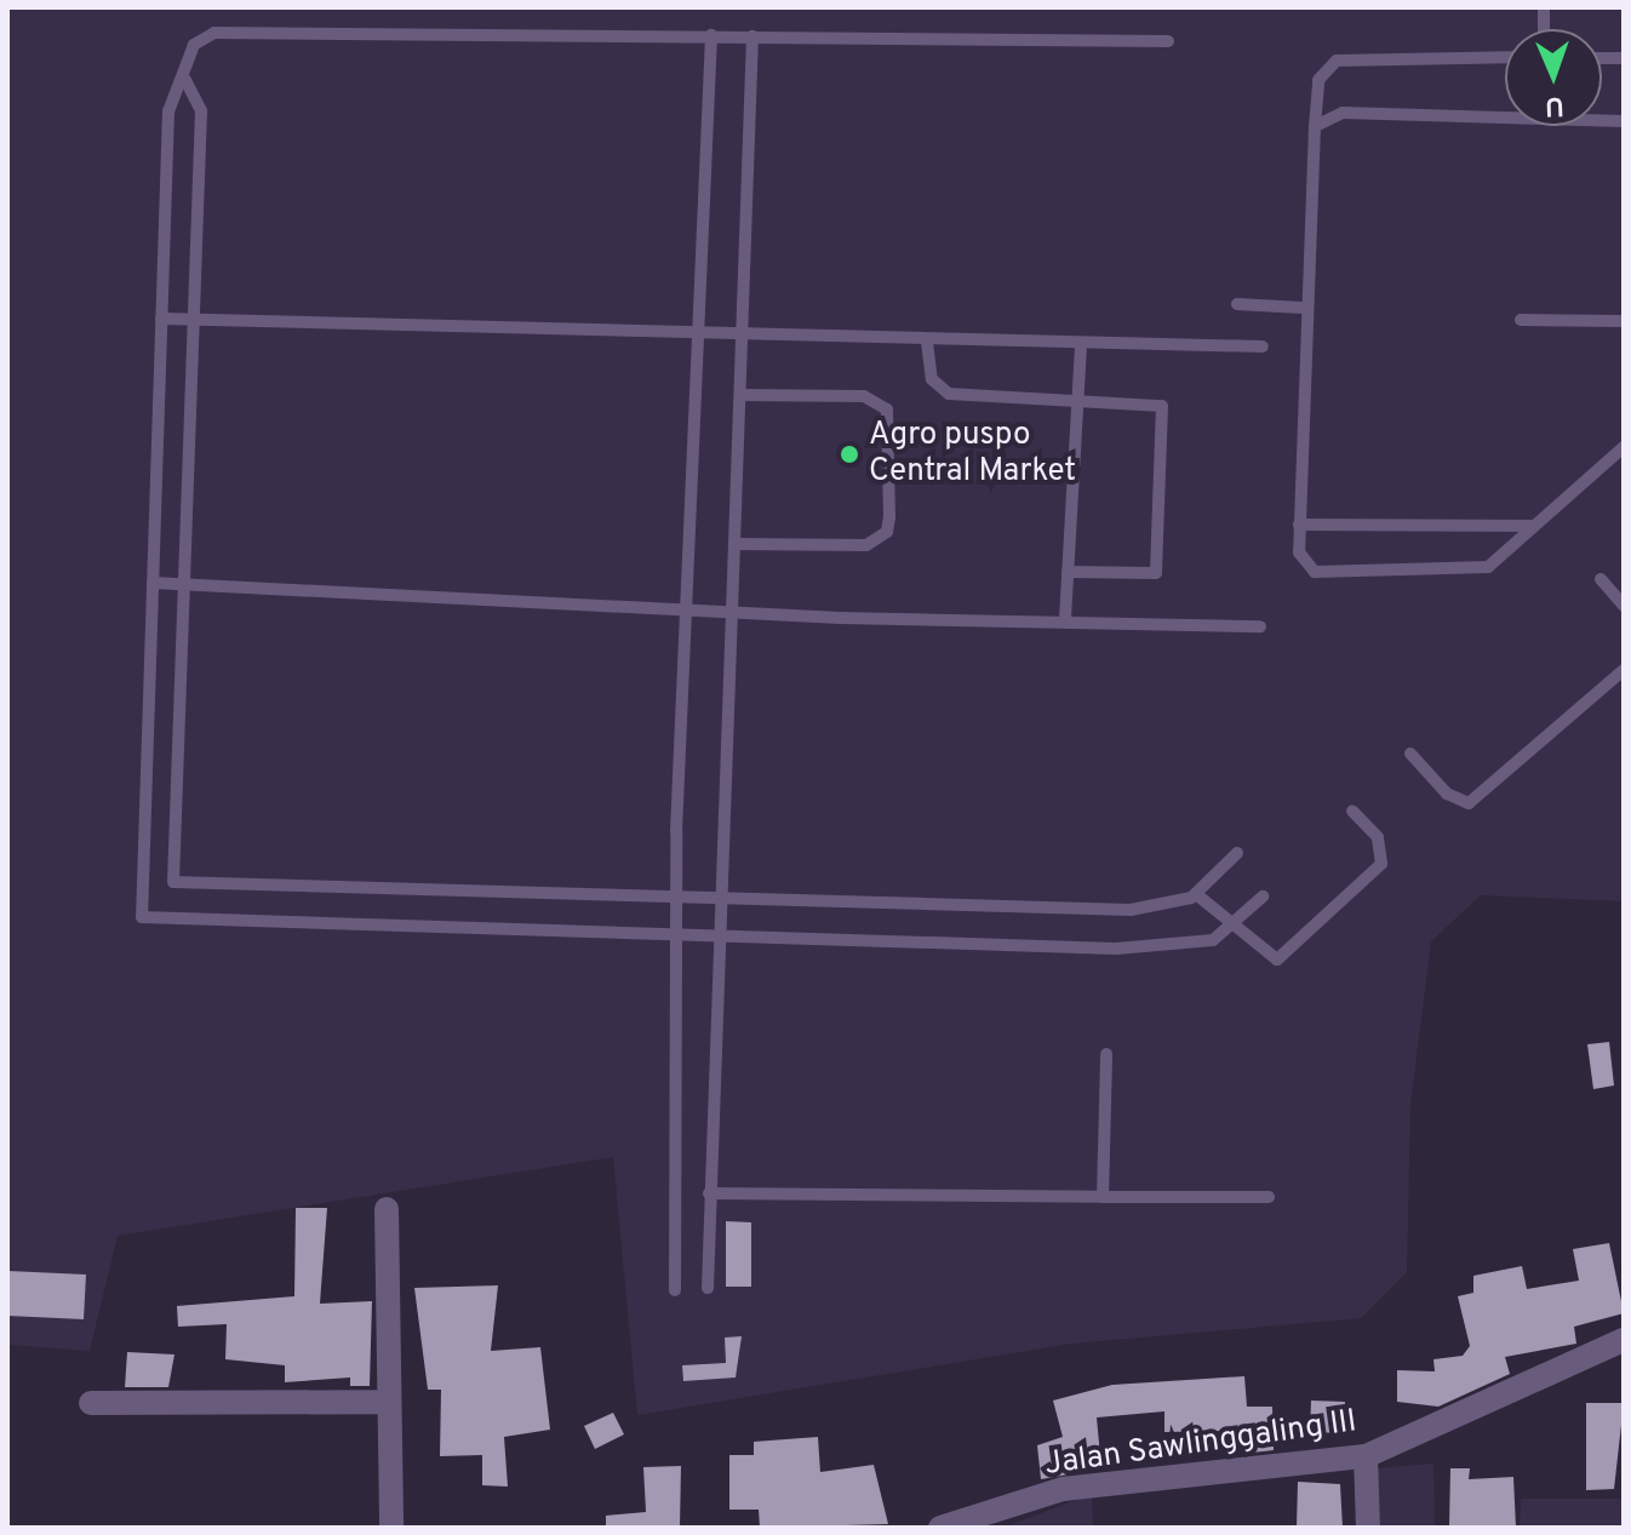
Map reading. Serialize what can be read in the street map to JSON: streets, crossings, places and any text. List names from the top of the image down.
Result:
{
  "streets": {
    "street": ["Jalan Sawlinggaling III"]
  },
  "places": ["Agro puspo Central Market"],
  "north": "bottom"
}
